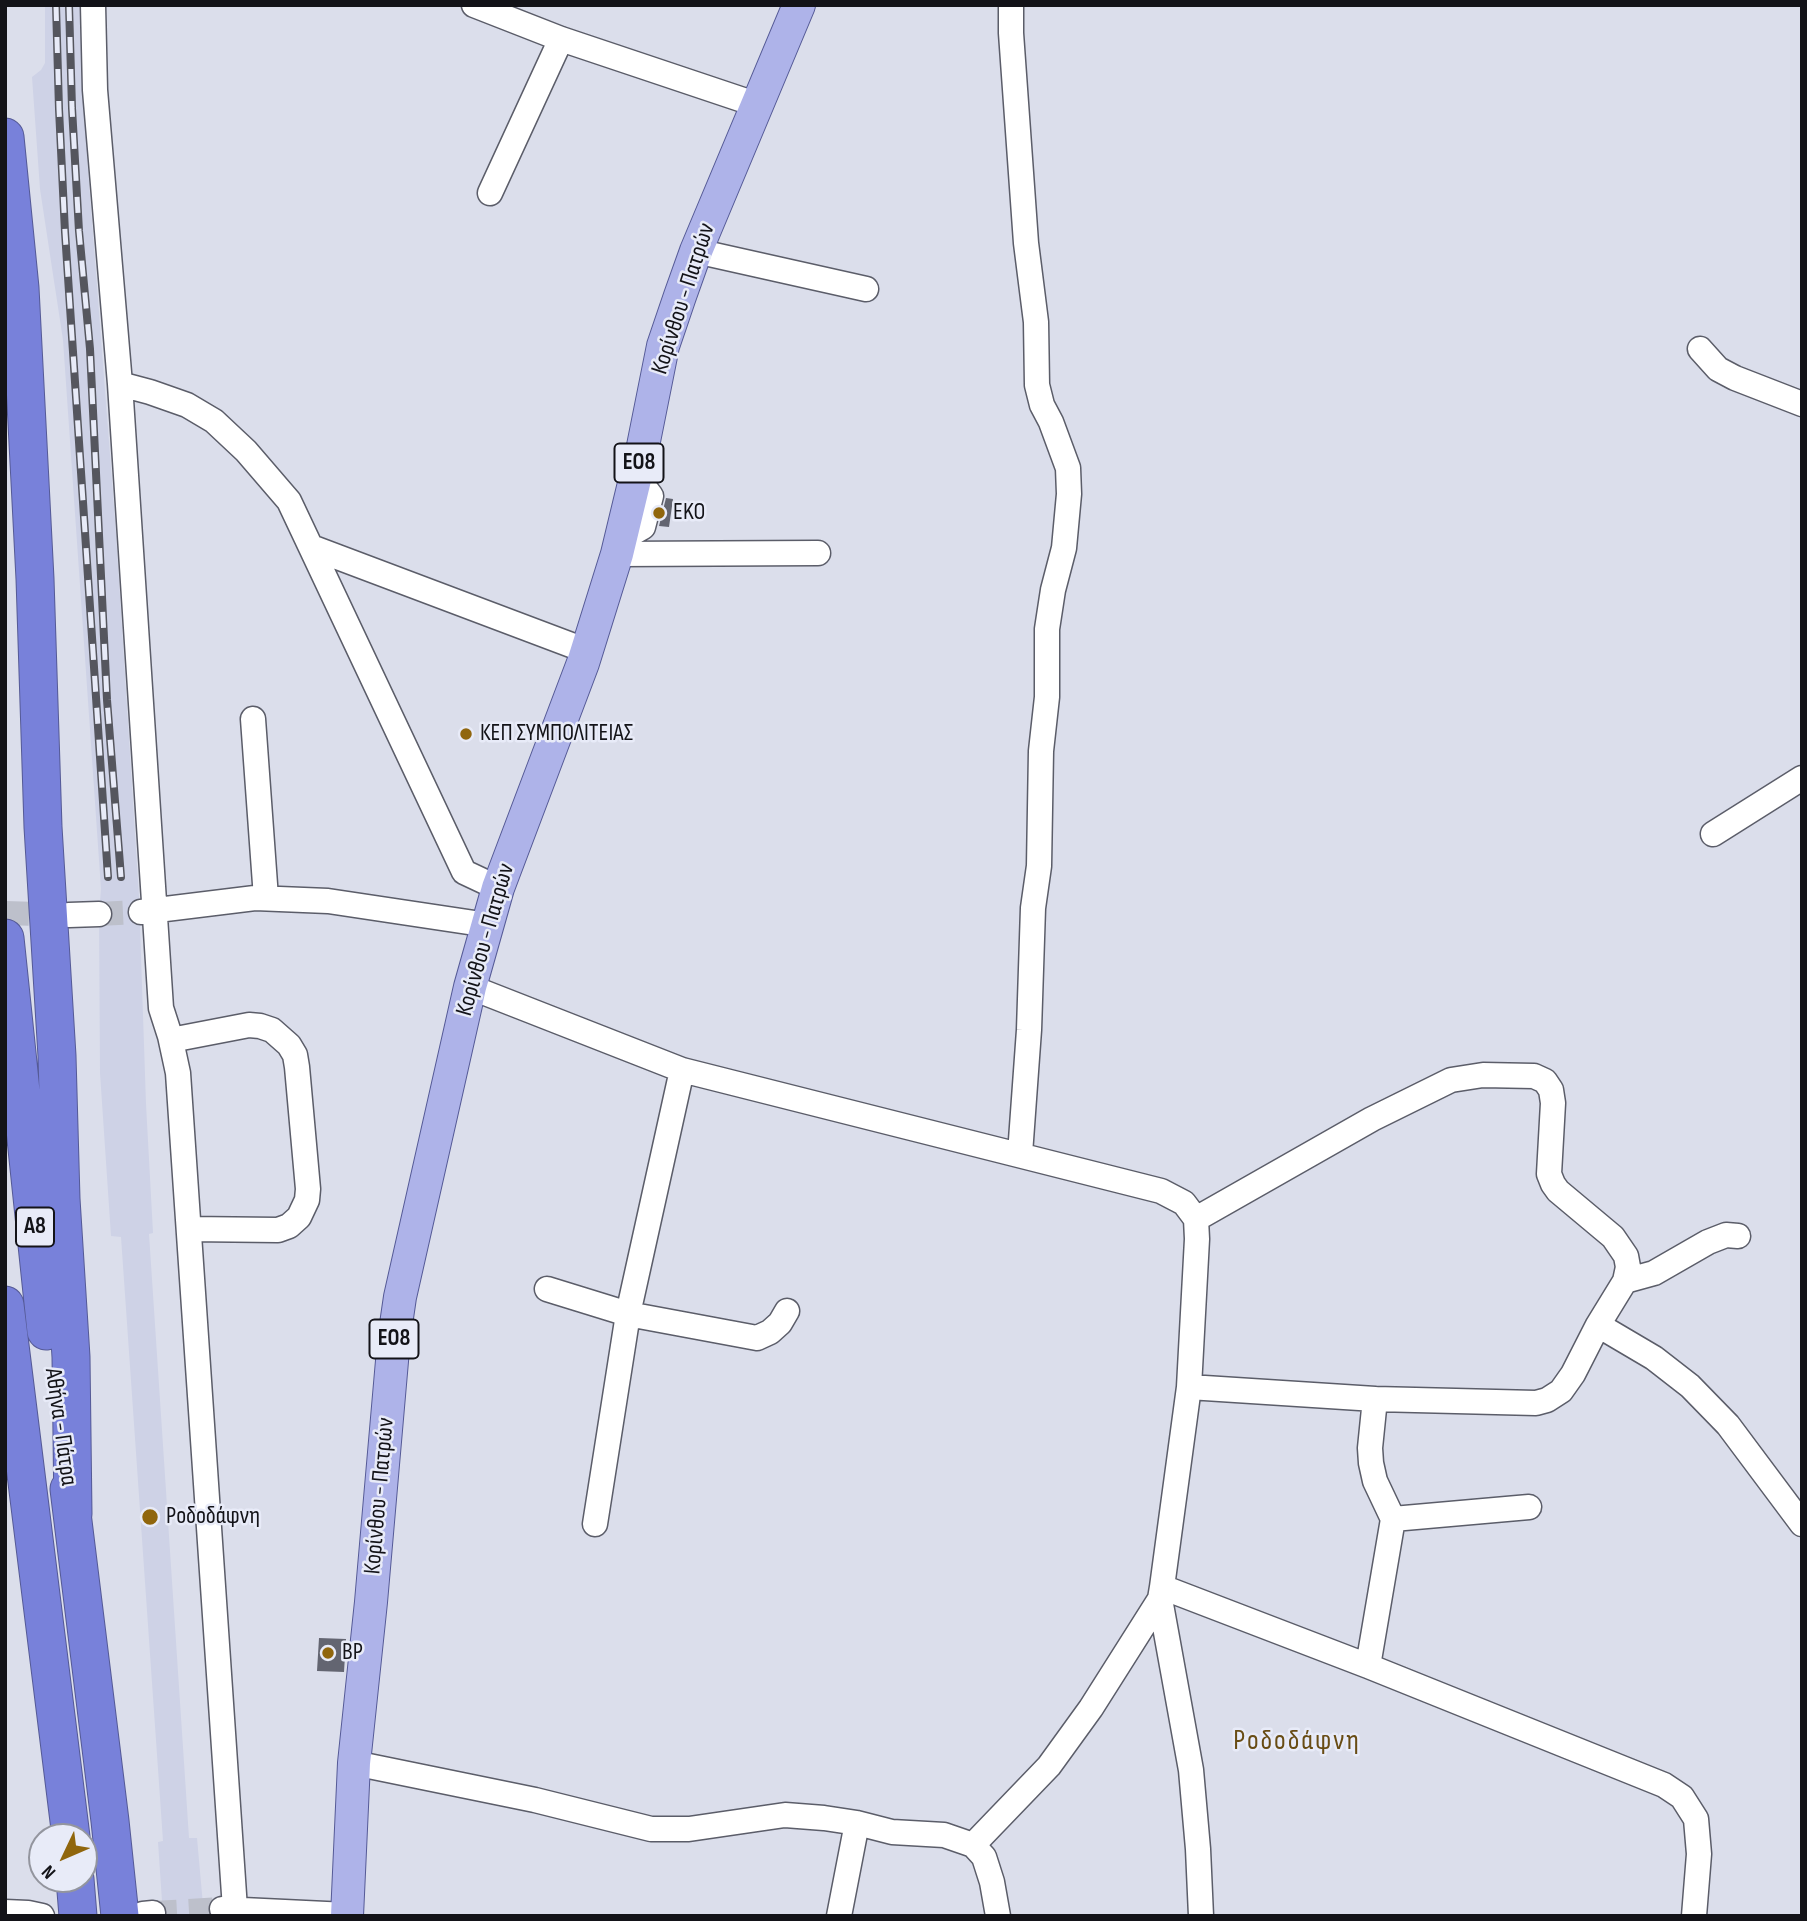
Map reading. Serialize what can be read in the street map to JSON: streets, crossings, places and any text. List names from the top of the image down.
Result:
{
  "streets": {
    "highway": ["Α8", "Αθήνα - Πάτρα"],
    "main road": ["Κορίνθου - Πατρών", "ΕΟ8"]
  },
  "districts": ["Ροδοδάφνη"],
  "places": [
    "EKO",
    "ΚΕΠ ΣΥΜΠΟΛΙΤΕΙΑΣ",
    "Ροδοδάφνη",
    "BP"
  ],
  "north": "bottom left"
}
